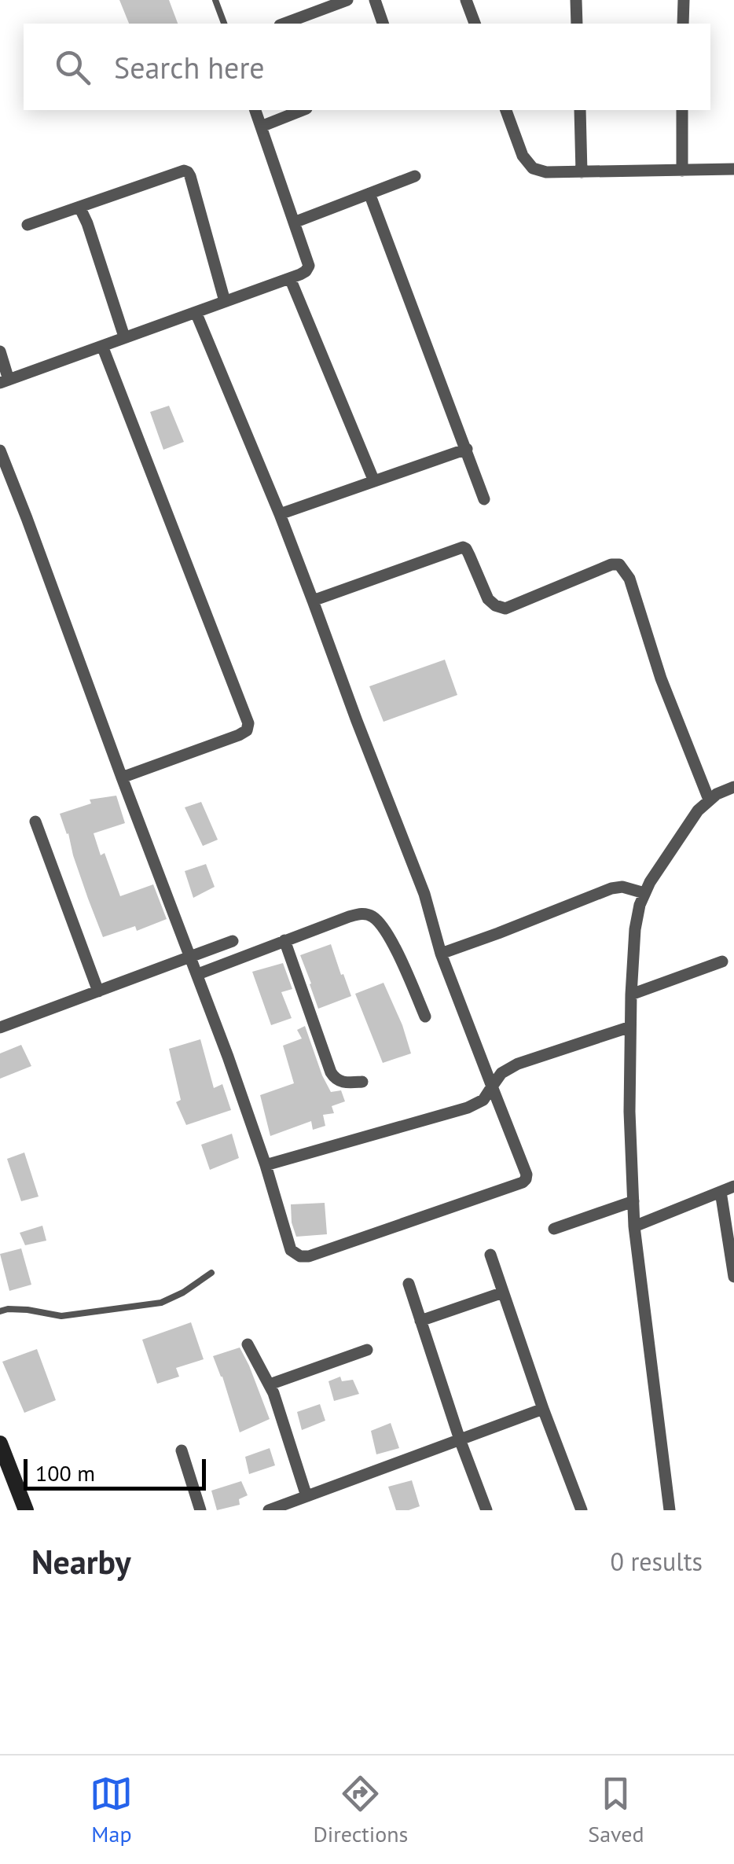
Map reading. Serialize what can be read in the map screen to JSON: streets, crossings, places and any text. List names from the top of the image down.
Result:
{
  "scale_bar": "100 m",
  "page": {
    "search": "Search here",
    "scale": "100 m",
    "heading": ["Nearby", "0 results"],
    "nav": ["Map", "Directions", "Saved"]
  }
}
